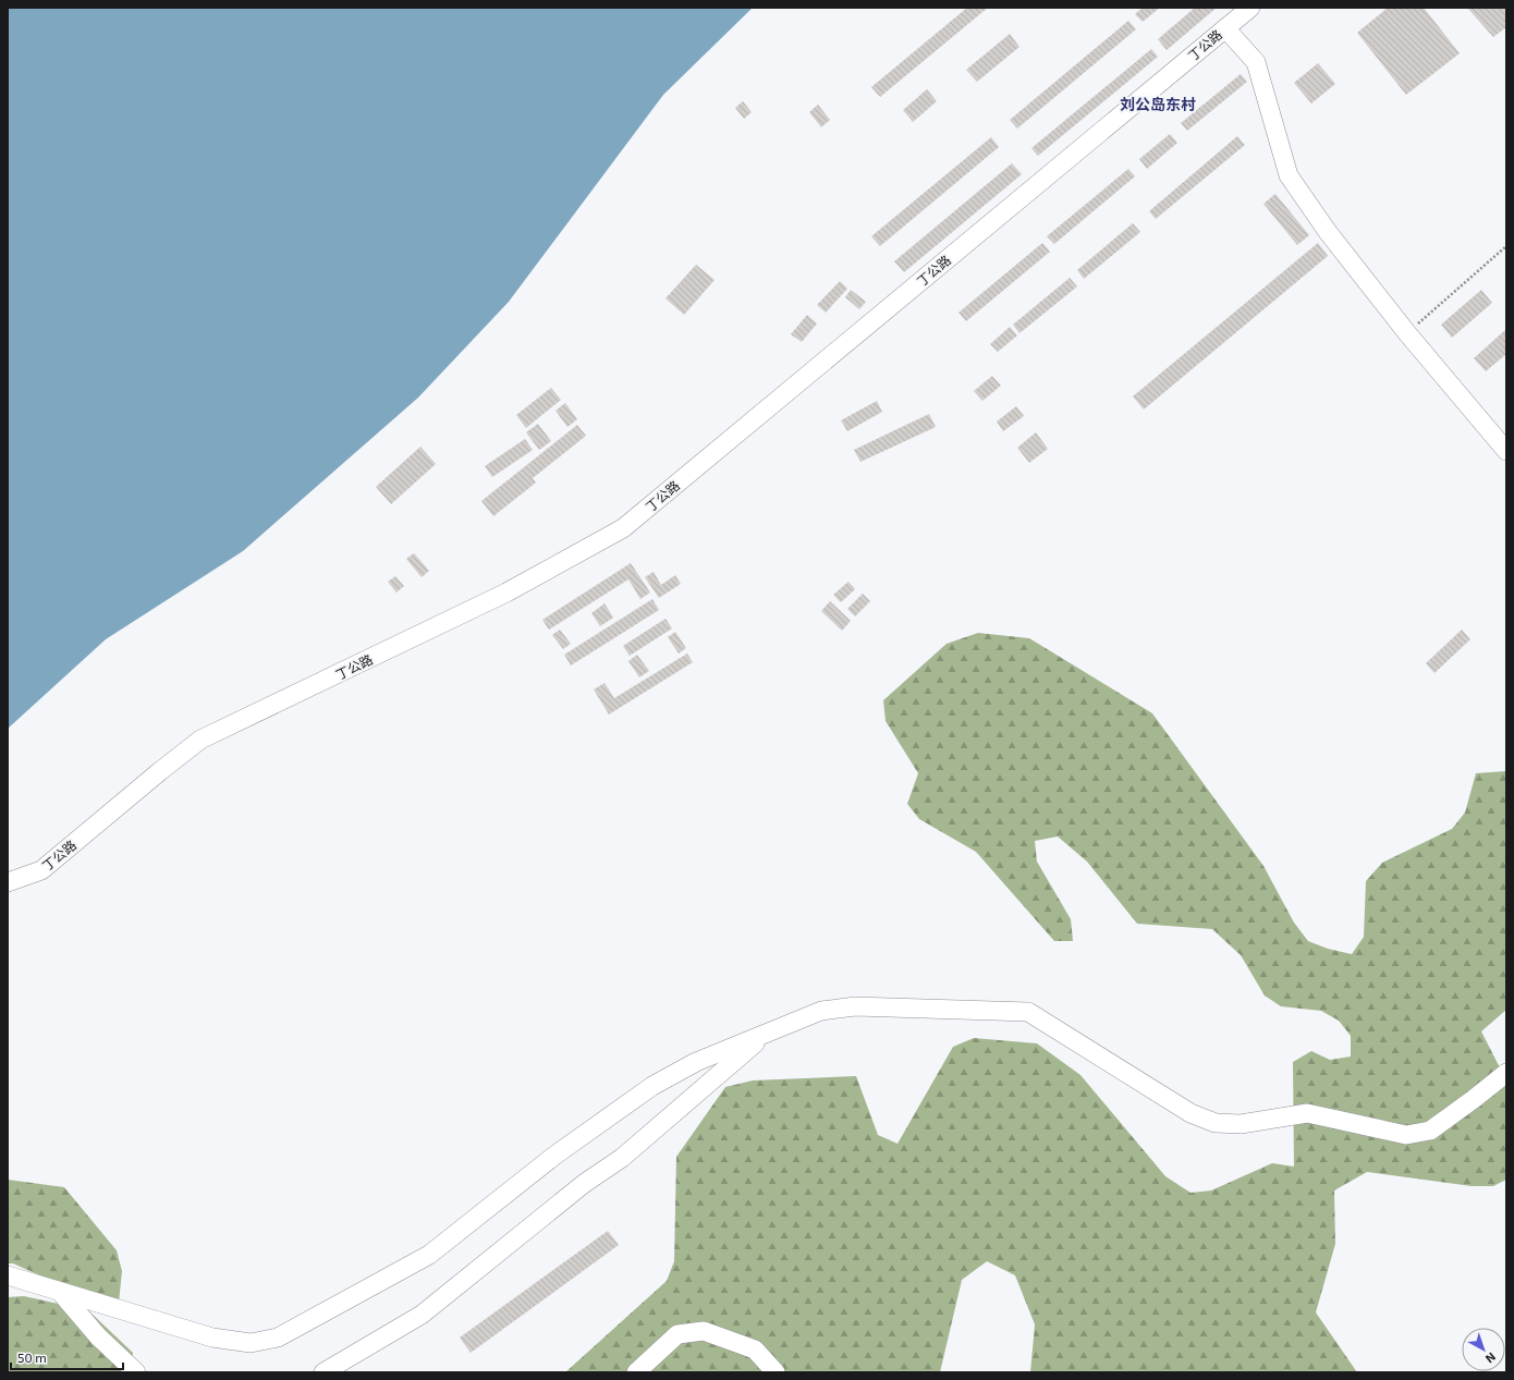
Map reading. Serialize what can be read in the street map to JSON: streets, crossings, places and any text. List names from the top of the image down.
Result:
{
  "streets": {
    "street": ["丁公路"]
  },
  "districts": ["刘公岛东村"],
  "scale_bar": "50 m",
  "north": "bottom right"
}
